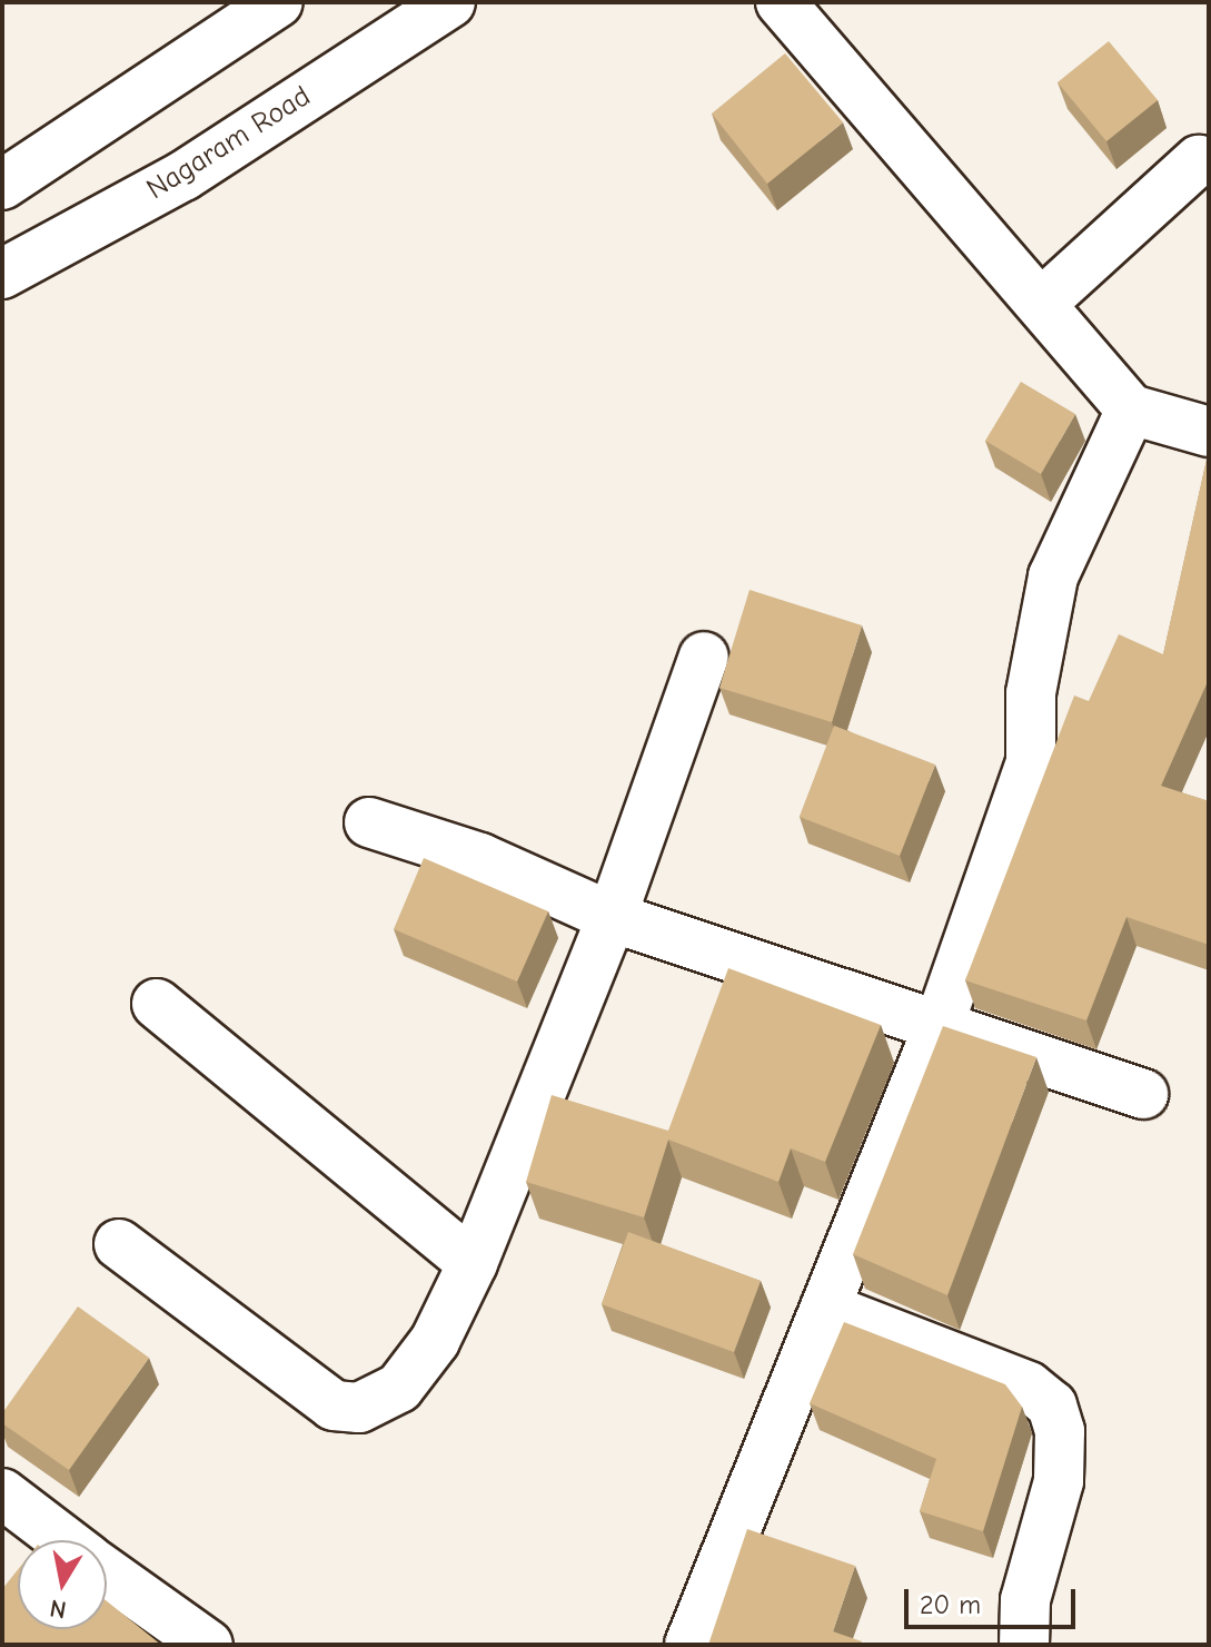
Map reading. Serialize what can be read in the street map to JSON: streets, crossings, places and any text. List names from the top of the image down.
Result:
{
  "streets": {
    "street": ["Nagaram Road"]
  },
  "scale_bar": "20 m",
  "north": "bottom"
}
